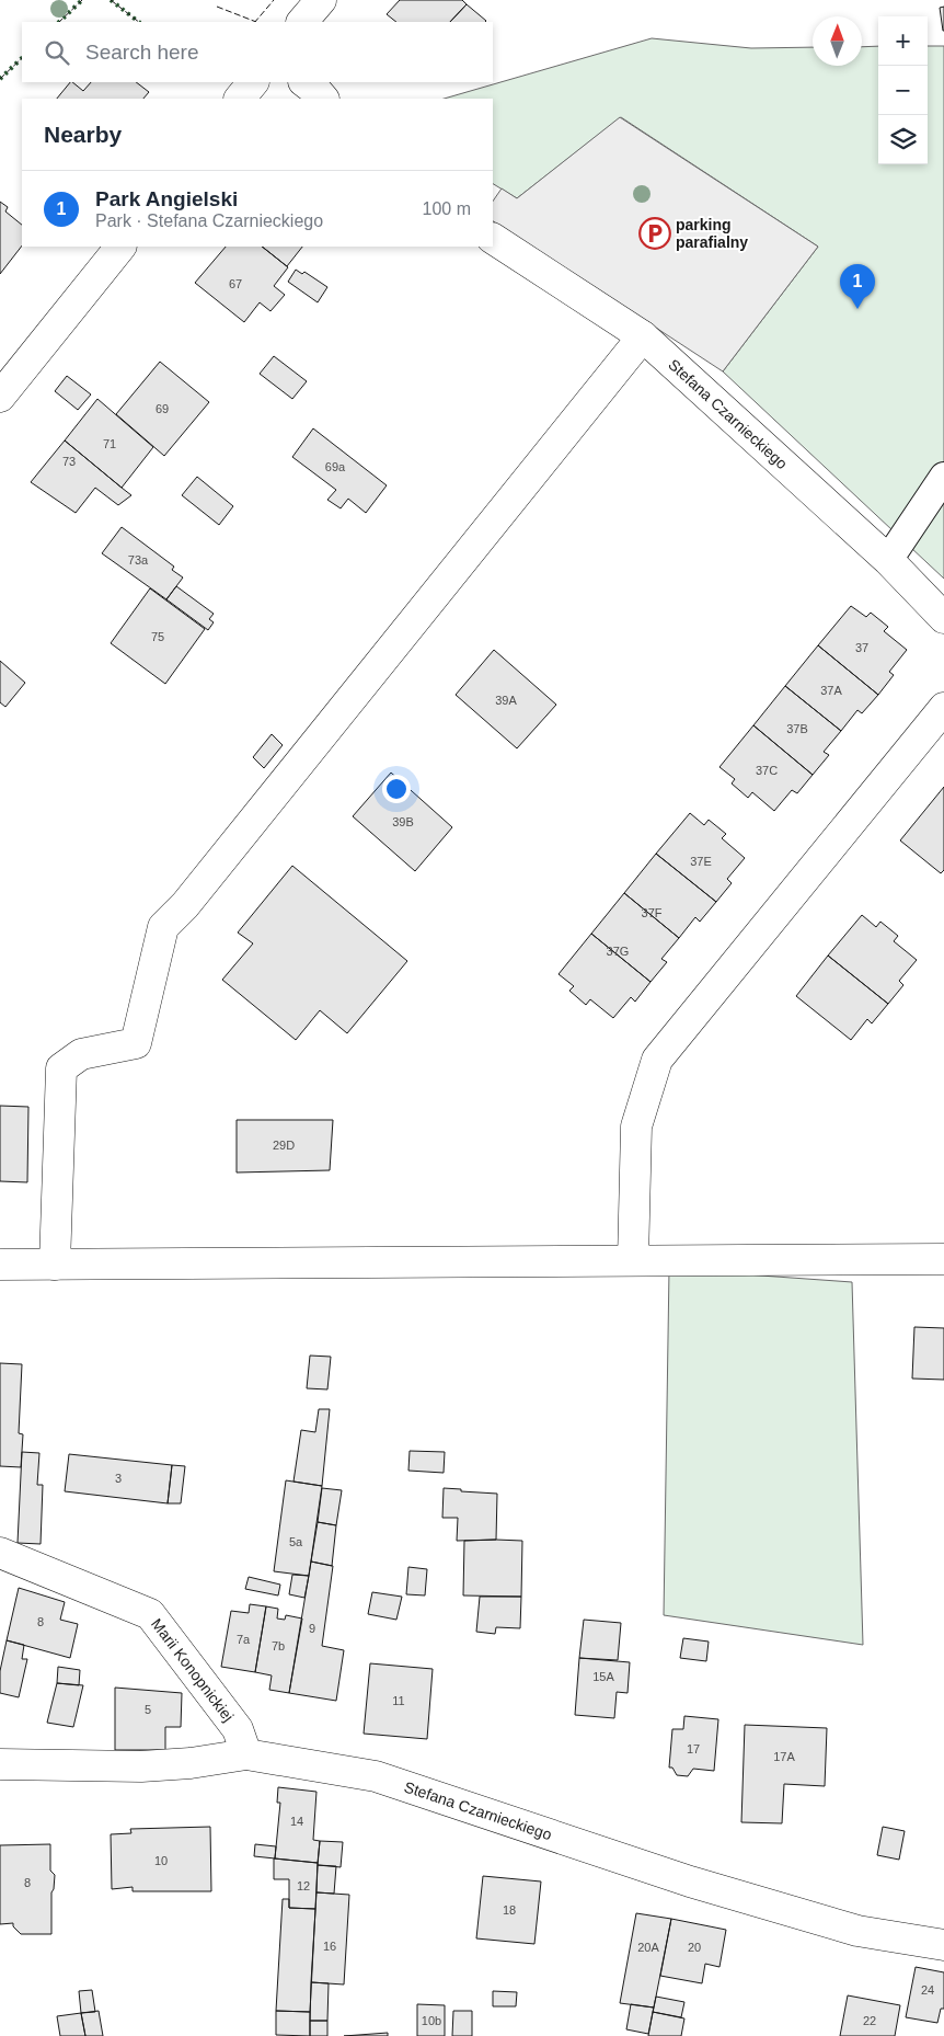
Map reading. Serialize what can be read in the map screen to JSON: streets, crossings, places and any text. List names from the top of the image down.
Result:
{
  "streets": {
    "street": ["Stefana Czarnieckiego", "Marii Konopnickiej"]
  },
  "crossings": [
    ["Stefana Czarnieckiego", "Marii Konopnickiej"]
  ],
  "places": {
    "parking": ["parking parafialny"]
  },
  "house_numbers": [
    "67",
    "69",
    "71",
    "73",
    "69a",
    "73a",
    "75",
    "37",
    "37A",
    "39A",
    "37B",
    "37C",
    "39B",
    "37E",
    "37F",
    "37G",
    "29D",
    "3",
    "5a",
    "8",
    "9",
    "7a",
    "7b",
    "15A",
    "11",
    "5",
    "17",
    "17A",
    "14",
    "10",
    "8",
    "12",
    "18",
    "16",
    "20A",
    "20",
    "24",
    "10b",
    "22"
  ],
  "north": "top",
  "page": {
    "map_buttons": ["+", "−"],
    "search": "Search here",
    "heading": "Nearby",
    "list": [
      {
        "mark": "1",
        "name": "Park Angielski",
        "note": "Park · Stefana Czarnieckiego",
        "value": "100 m"
      }
    ],
    "pins": "1"
  }
}
